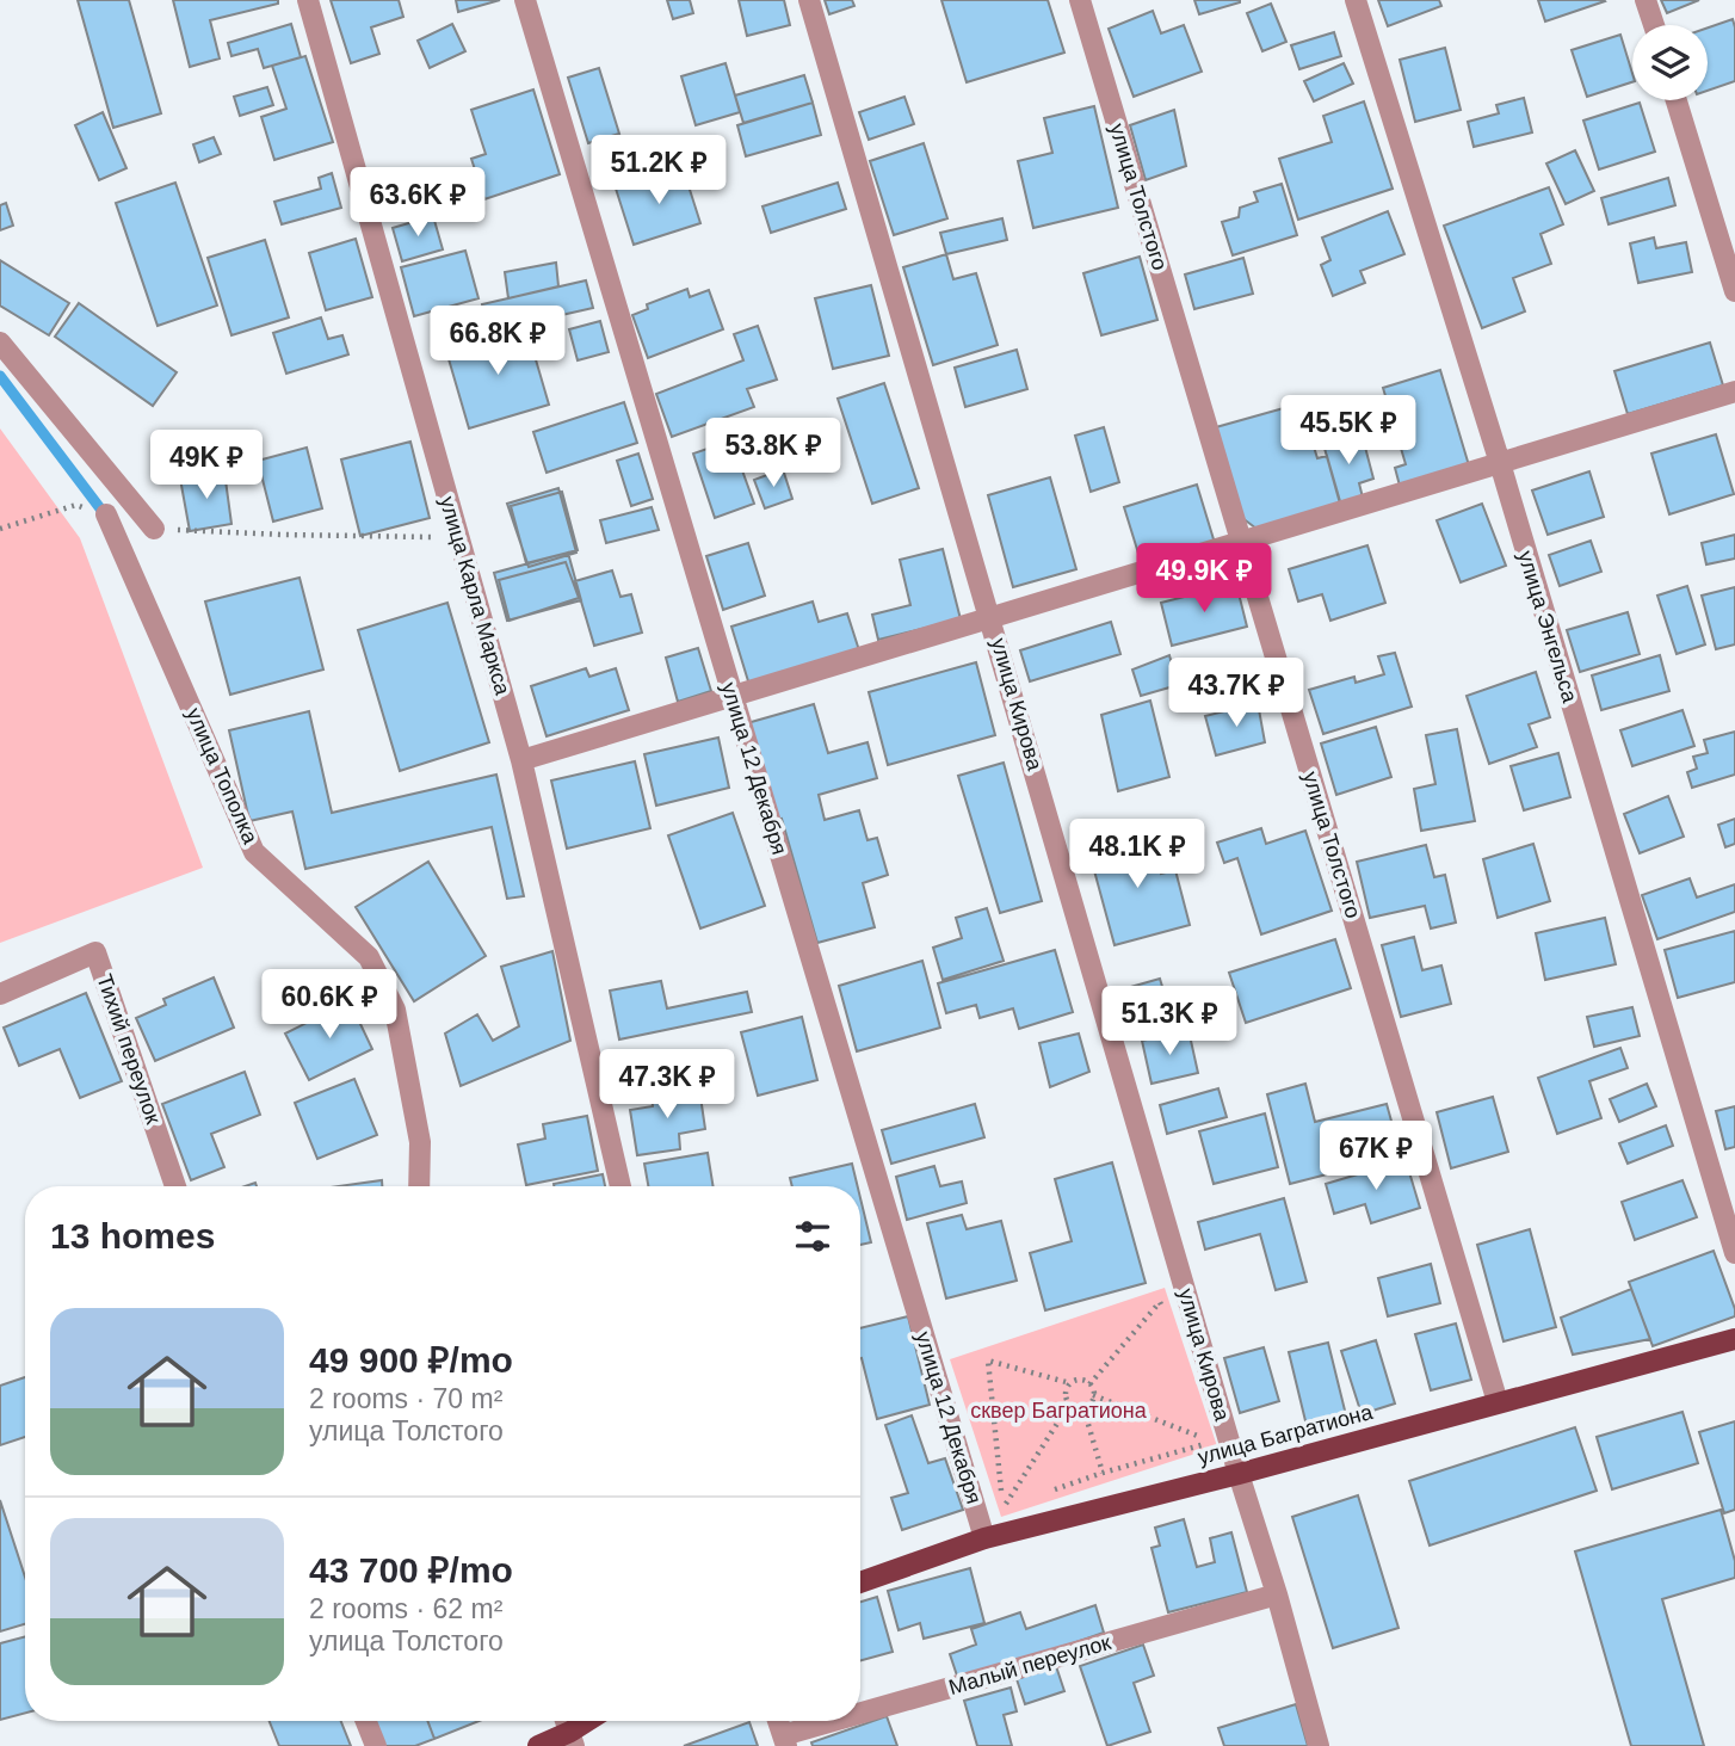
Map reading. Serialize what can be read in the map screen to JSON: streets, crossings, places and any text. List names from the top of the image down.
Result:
{
  "streets": {
    "main road": ["улица Багратиона"],
    "street": [
      "улица Толстого",
      "улица Карла Маркса",
      "улица Энгельса",
      "улица Кирова",
      "улица 12 Декабря",
      "улица Тополка",
      "Тихий переулок",
      "Малый переулок"
    ]
  },
  "crossings": [
    ["улица Толстого", "улица Багратиона"],
    ["улица Кирова", "улица Багратиона"],
    ["улица Кирова", "Малый переулок"],
    ["улица 12 Декабря", "улица Багратиона"]
  ],
  "parks": ["сквер Багратиона"],
  "page": {
    "price": [
      "51.2K ₽",
      "63.6K ₽",
      "66.8K ₽",
      "45.5K ₽",
      "53.8K ₽",
      "49K ₽",
      "49.9K ₽",
      "43.7K ₽",
      "48.1K ₽",
      "60.6K ₽",
      "51.3K ₽",
      "47.3K ₽",
      "67K ₽"
    ],
    "heading": "13 homes",
    "list": [
      {
        "name": "49 900 ₽/mo",
        "note": "2 rooms · 70 m² · улица Толстого"
      },
      {
        "name": "43 700 ₽/mo",
        "note": "2 rooms · 62 m² · улица Толстого"
      }
    ]
  }
}
